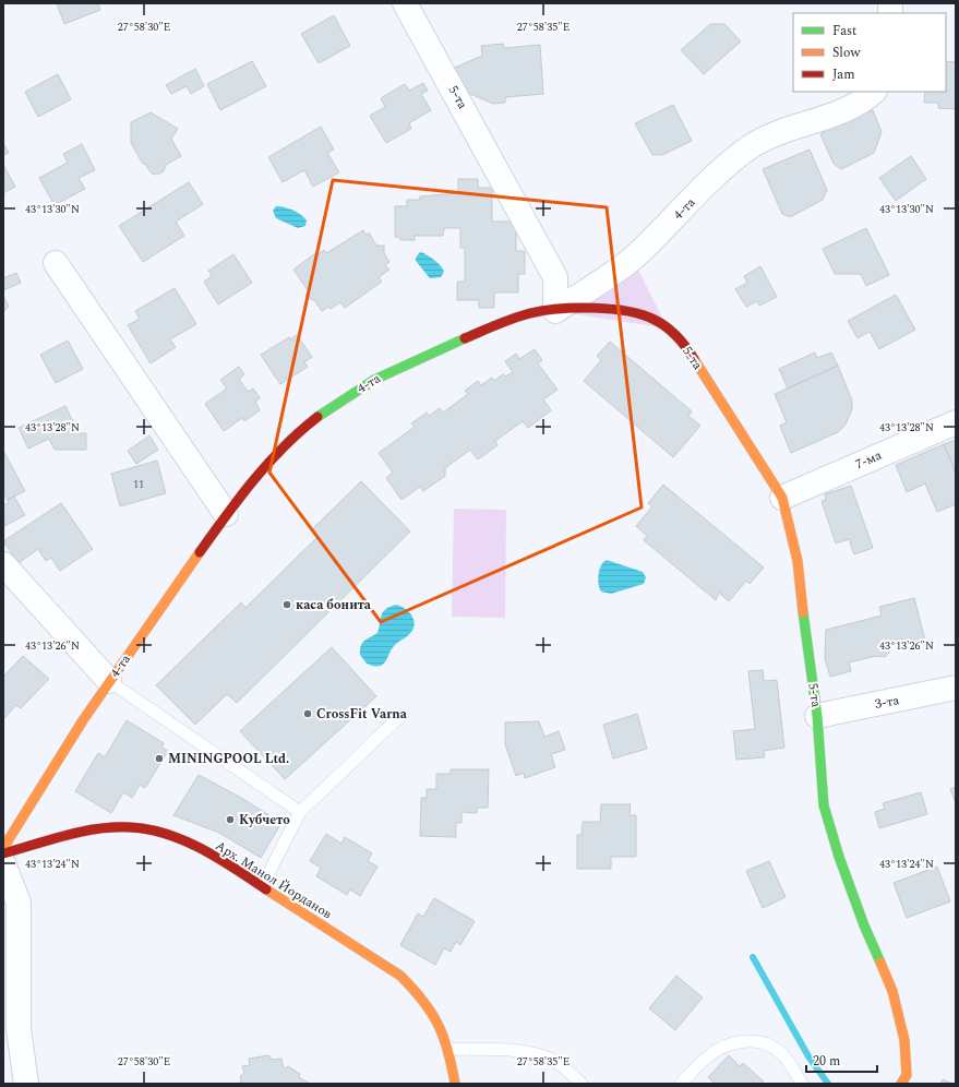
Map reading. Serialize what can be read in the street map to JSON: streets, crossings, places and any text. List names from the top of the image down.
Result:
{
  "streets": {
    "street": [
      "5-та",
      "4-та",
      "7-ма",
      "3-та",
      "Арх. Манол Йорданов"
    ]
  },
  "crossings": [
    ["5-та", "4-та"],
    ["5-та", "7-ма"],
    ["5-та", "3-та"]
  ],
  "places": [
    "каса бонита",
    "CrossFit Varna",
    "MININGPOOL Ltd.",
    "Кубчето"
  ],
  "house_numbers": ["11"],
  "legend": ["Fast", "Slow", "Jam"],
  "scale_bar": "20 m",
  "coordinates": [
    "27°58'30\"E",
    "27°58'35\"E",
    "43°13'30\"N",
    "43°13'28\"N",
    "43°13'26\"N",
    "43°13'24\"N"
  ]
}
